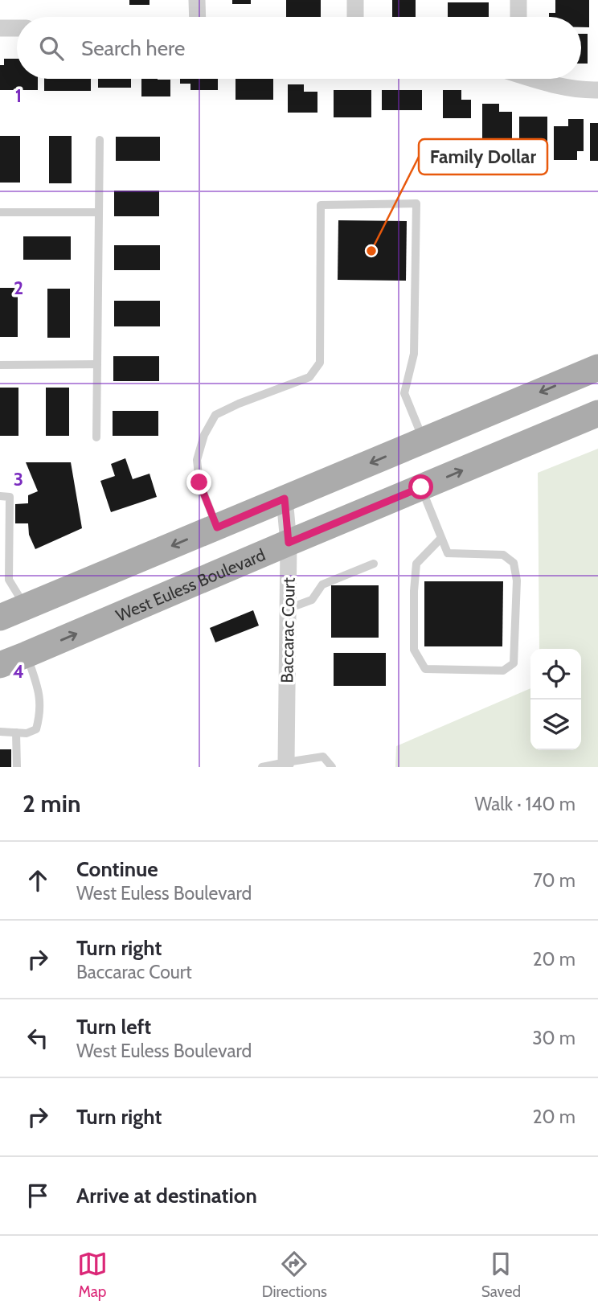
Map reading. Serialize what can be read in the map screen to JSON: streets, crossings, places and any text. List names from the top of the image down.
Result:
{
  "streets": {
    "main road": ["West Euless Boulevard"],
    "street": ["Baccarac Court"]
  },
  "crossings": [
    ["West Euless Boulevard", "Baccarac Court"]
  ],
  "places": ["Family Dollar"],
  "page": {
    "search": "Search here",
    "heading": ["2 min", "Walk · 140 m"],
    "list": [
      ["Continue", "West Euless Boulevard", "70 m"],
      ["Turn right", "Baccarac Court", "20 m"],
      ["Turn left", "West Euless Boulevard", "30 m"],
      ["Turn right", "20 m"],
      "Arrive at destination"
    ],
    "nav": ["Map", "Directions", "Saved"]
  },
  "grid": {
    "rows": [
      "1",
      "2",
      "3",
      "4"
    ]
  }
}
